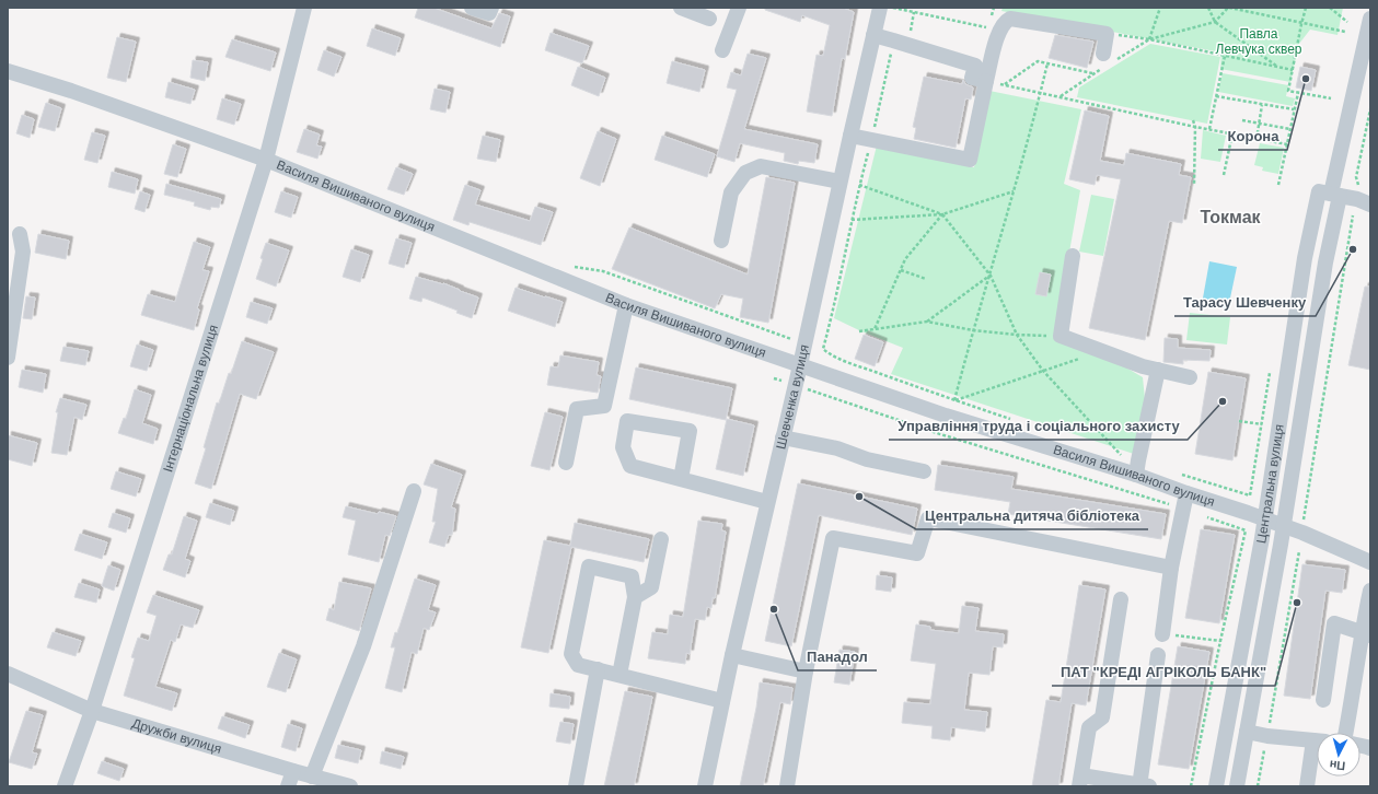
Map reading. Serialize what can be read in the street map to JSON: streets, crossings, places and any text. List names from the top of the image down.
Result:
{
  "streets": {
    "street": [
      "Василя Вишиваного вулиця",
      "Шевченка вулиця",
      "Інтернаціональна вулиця",
      "Центральна вулиця",
      "Дружби вулиця"
    ]
  },
  "crossings": [
    ["Василя Вишиваного вулиця", "Шевченка вулиця"],
    ["Василя Вишиваного вулиця", "Інтернаціональна вулиця"],
    ["Василя Вишиваного вулиця", "Центральна вулиця"],
    ["Інтернаціональна вулиця", "Дружби вулиця"]
  ],
  "districts": ["Токмак"],
  "parks": ["Павла Левчука сквер"],
  "places": [
    "Корона",
    "Тарасу Шевченку",
    "Управління труда і соціального захисту",
    "Центральна дитяча бібліотека",
    "ПАТ \"КРЕДI АГРIКОЛЬ БАНК\"",
    "Панадол"
  ],
  "north": "bottom"
}
